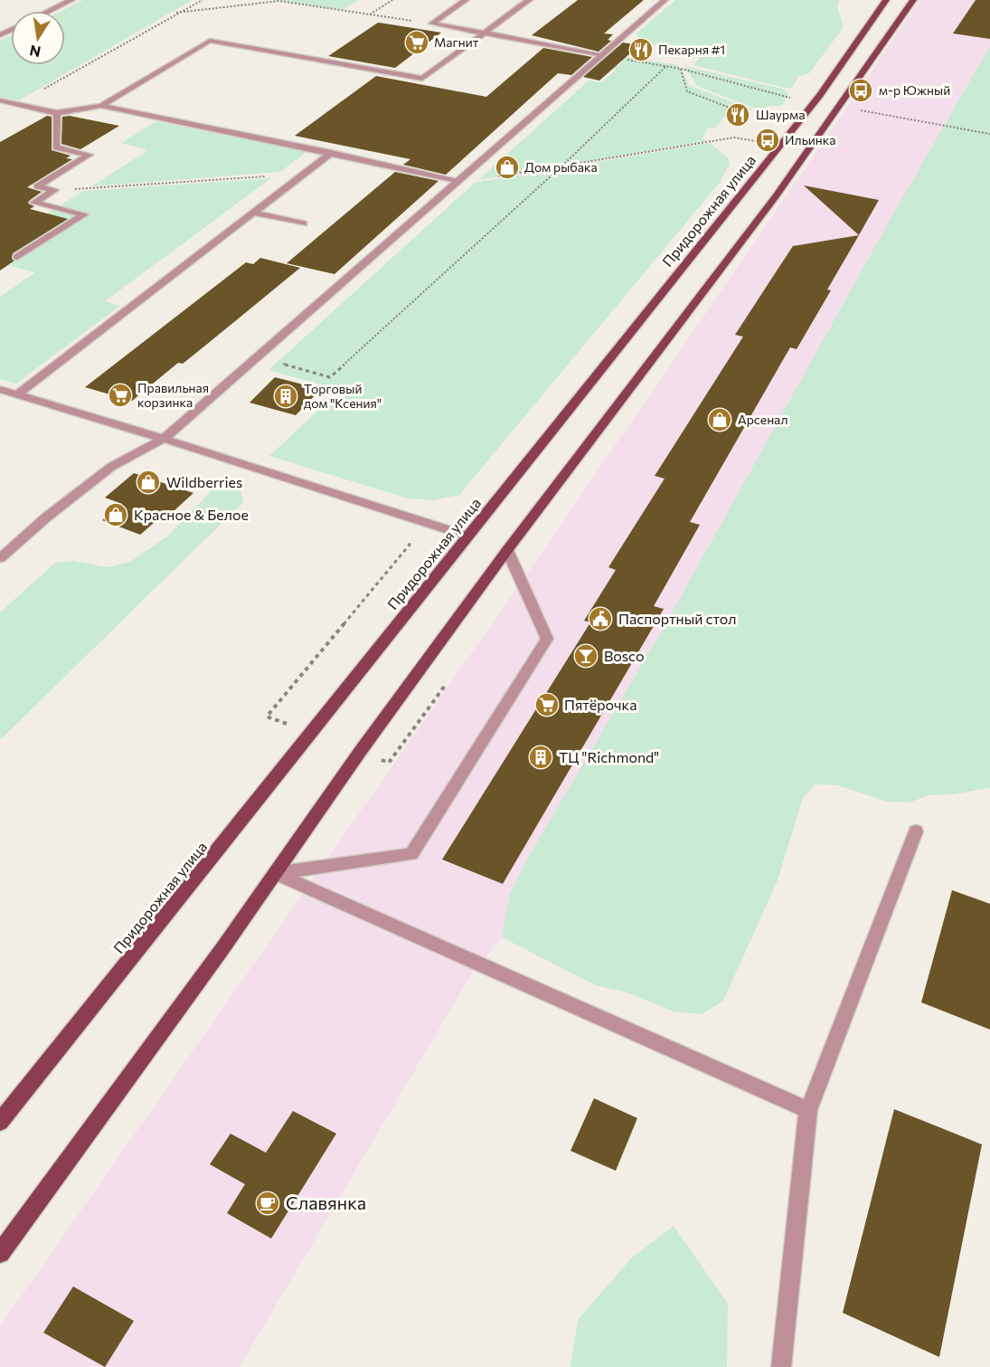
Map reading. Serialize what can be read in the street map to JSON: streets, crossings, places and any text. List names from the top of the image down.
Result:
{
  "streets": {
    "main road": ["Придорожная улица"]
  },
  "places": {
    "supermarket": ["Магнит", "Правильная корзинка", "Пятёрочка"],
    "restaurant": ["Пекарня #1", "Шаурма"],
    "bus stop": ["м-р Южный", "Ильинка"],
    "shop": [
      "Дом рыбака",
      "Арсенал",
      "Wildberries",
      "Красное & Белое"
    ],
    "building": ["Торговый дом \"Ксения\"", "ТЦ \"Richmond\""],
    "public building": ["Паспортный стол"],
    "bar": ["Bosco"],
    "cafe": ["Славянка"]
  },
  "north": "bottom"
}
